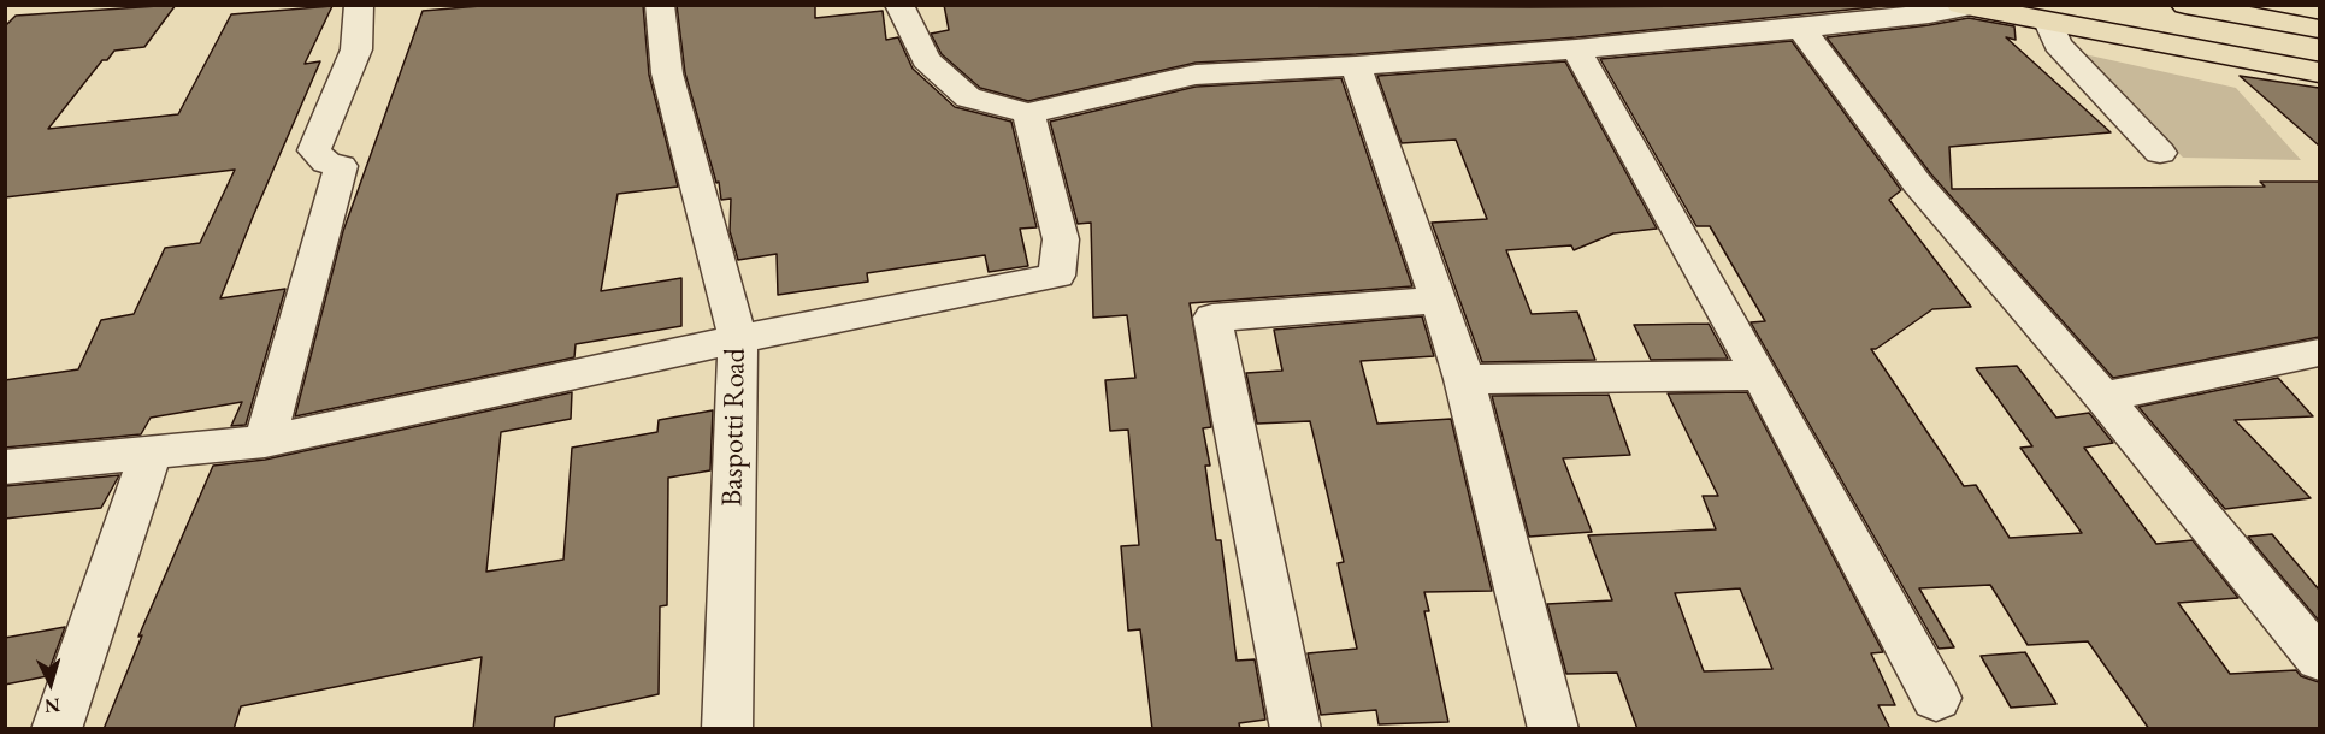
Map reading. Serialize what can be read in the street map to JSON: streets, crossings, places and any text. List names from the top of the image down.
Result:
{
  "streets": {
    "street": ["Baspotti Road"]
  },
  "north": "bottom"
}
